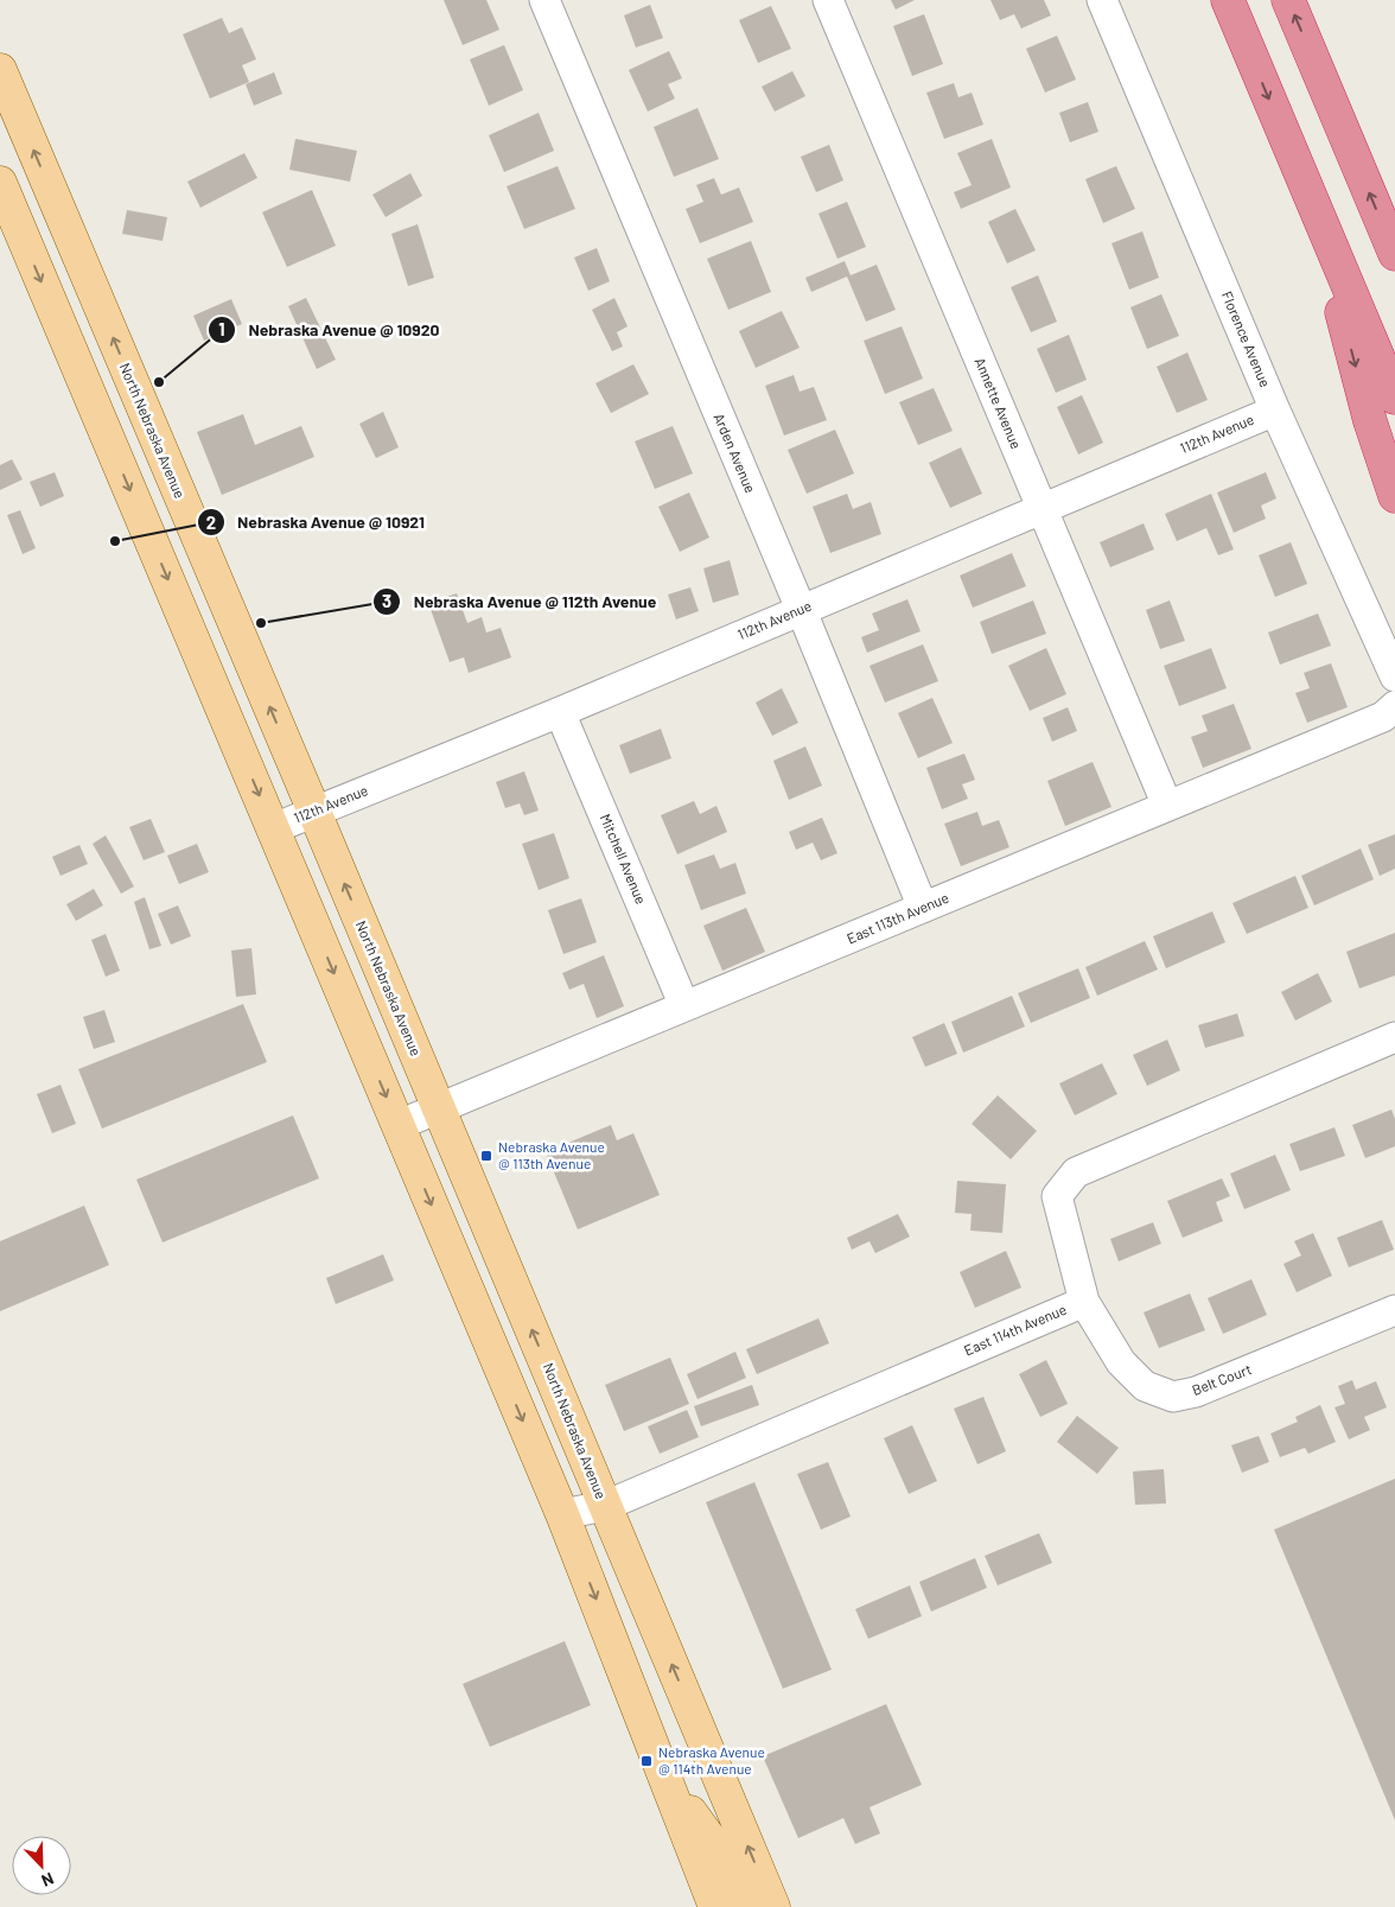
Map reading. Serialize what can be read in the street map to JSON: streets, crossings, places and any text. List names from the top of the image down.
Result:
{
  "streets": {
    "main road": ["North Nebraska Avenue"],
    "street": [
      "Florence Avenue",
      "Annette Avenue",
      "112th Avenue",
      "Arden Avenue",
      "Mitchell Avenue",
      "East 113th Avenue",
      "East 114th Avenue",
      "Belt Court"
    ]
  },
  "crossings": [
    ["Florence Avenue", "112th Avenue"],
    ["Annette Avenue", "112th Avenue"],
    ["Annette Avenue", "East 113th Avenue"],
    ["North Nebraska Avenue", "112th Avenue"],
    ["North Nebraska Avenue", "East 113th Avenue"],
    ["North Nebraska Avenue", "East 114th Avenue"],
    ["112th Avenue", "Arden Avenue"],
    ["112th Avenue", "Mitchell Avenue"],
    ["Arden Avenue", "East 113th Avenue"],
    ["Mitchell Avenue", "East 113th Avenue"],
    ["East 114th Avenue", "Belt Court"]
  ],
  "places": {
    "other": ["Nebraska Avenue @ 10920", "Nebraska Avenue @ 10921", "Nebraska Avenue @ 112th Avenue"],
    "transit": ["Nebraska Avenue @ 113th Avenue", "Nebraska Avenue @ 114th Avenue"]
  },
  "north": "bottom right"
}
